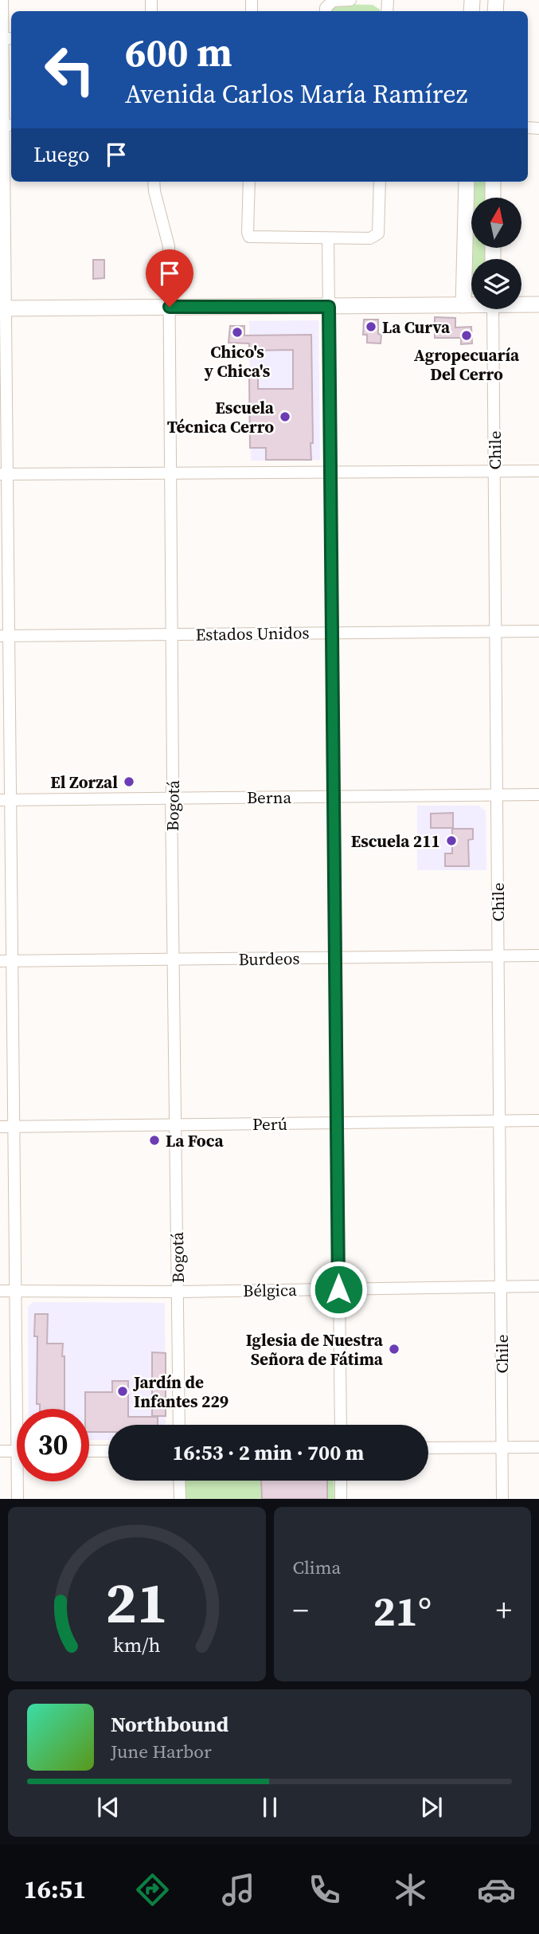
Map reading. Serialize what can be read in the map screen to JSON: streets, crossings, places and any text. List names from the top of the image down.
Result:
{
  "streets": {
    "street": [
      "Chile",
      "Estados Unidos",
      "Berna",
      "Bogotá",
      "Burdeos",
      "Perú",
      "Bélgica"
    ]
  },
  "crossings": [
    ["Chile", "Estados Unidos"],
    ["Chile", "Berna"],
    ["Chile", "Burdeos"],
    ["Chile", "Perú"],
    ["Chile", "Bélgica"],
    ["Estados Unidos", "Bogotá"],
    ["Berna", "Bogotá"],
    ["Bogotá", "Burdeos"],
    ["Bogotá", "Perú"],
    ["Bogotá", "Bélgica"]
  ],
  "places": [
    "La Curva",
    "Chico's y Chica's",
    "Agropecuaría Del Cerro",
    "Escuela Técnica Cerro",
    "El Zorzal",
    "Escuela 211",
    "La Foca",
    "Iglesia de Nuestra Señora de Fátima",
    "Jardín de Infantes 229"
  ],
  "north": "top",
  "page": {
    "turn": ["600 m", "Avenida Carlos María Ramírez"],
    "then": "Luego",
    "limit": "30",
    "trip": "16:53 · 2 min · 700 m",
    "tile": "Clima",
    "heat": ["−", "21°", "+"],
    "song": ["Northbound", "June Harbor"],
    "tabs": "16:51",
    "gauge": ["21", "km/h"]
  }
}
